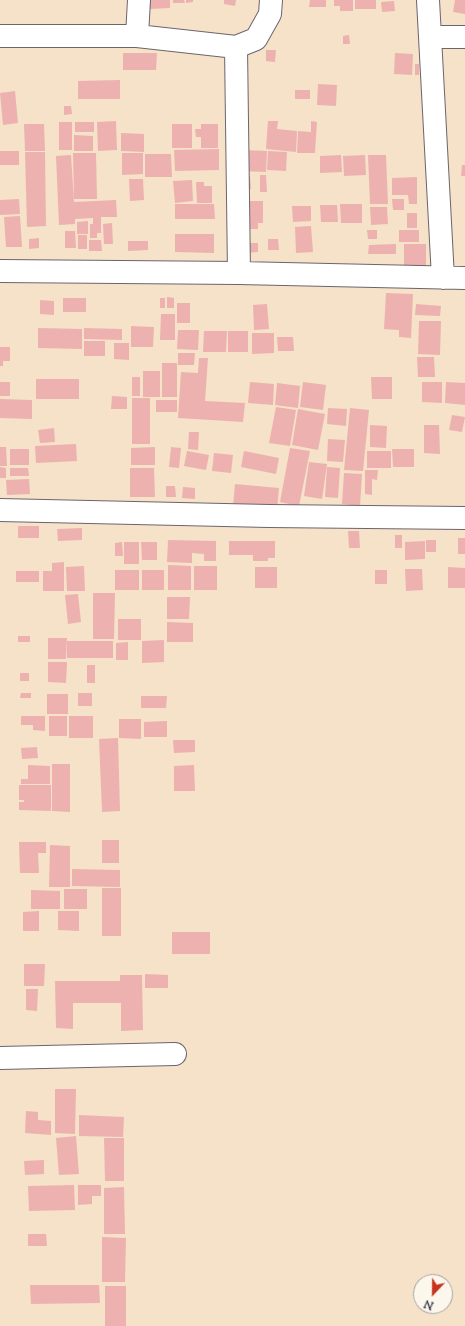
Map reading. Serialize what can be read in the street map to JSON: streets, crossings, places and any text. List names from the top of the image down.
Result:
{
  "north": "bottom"
}
